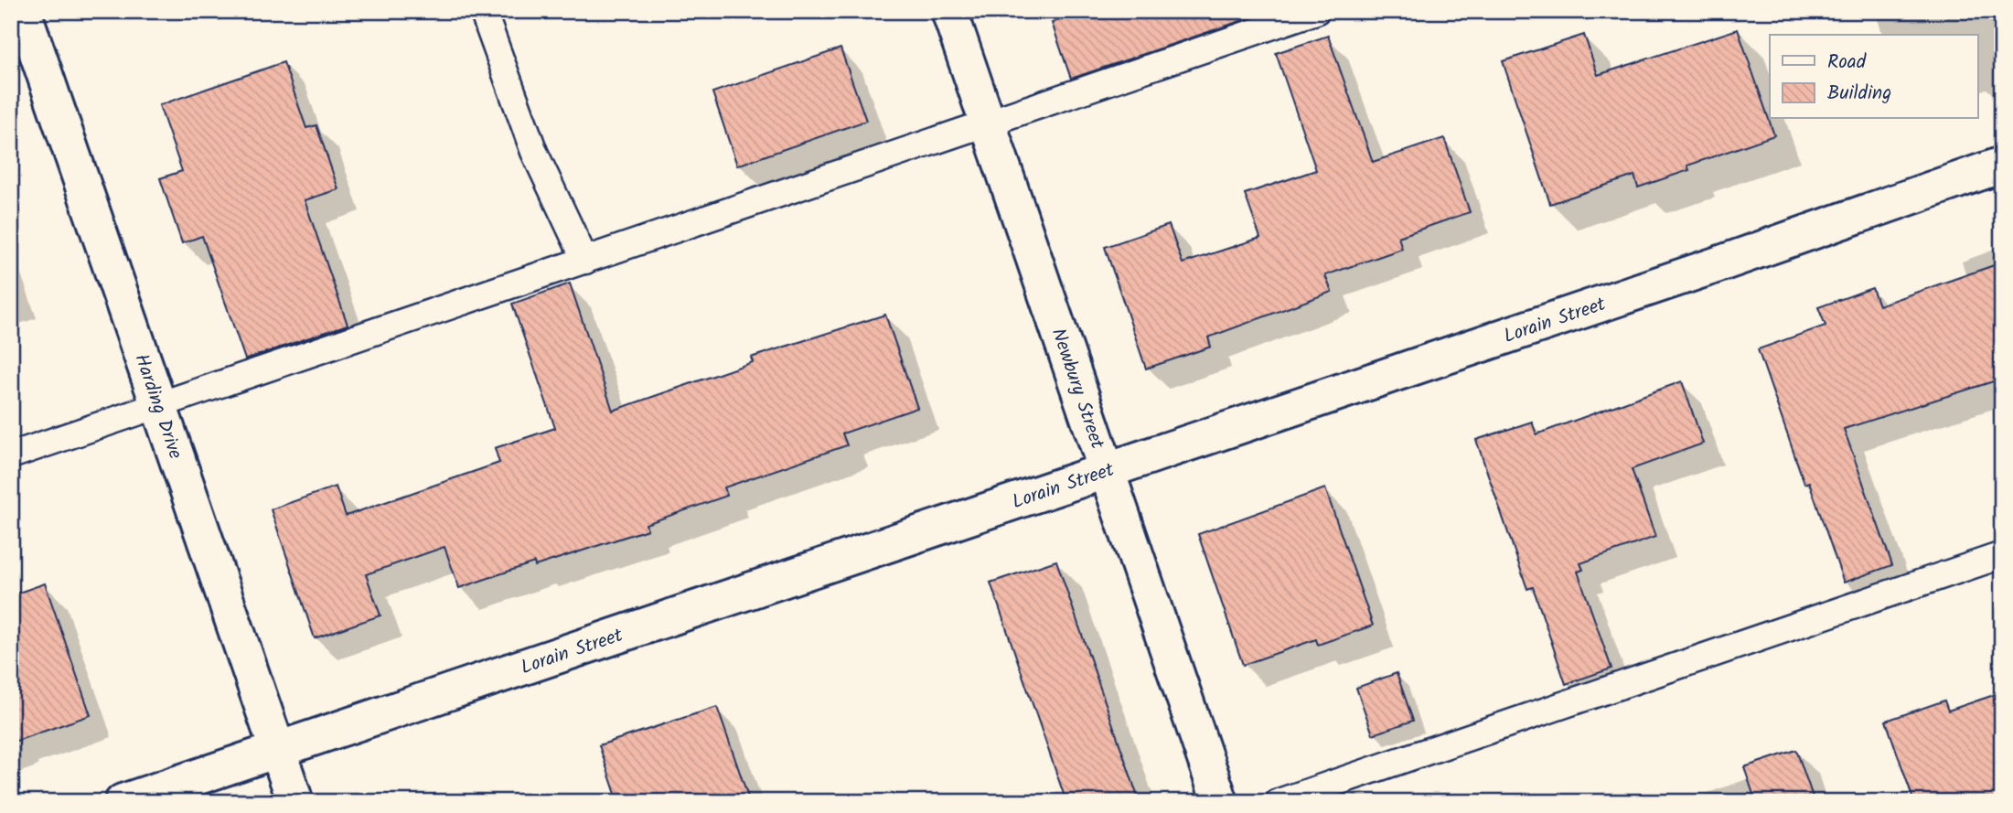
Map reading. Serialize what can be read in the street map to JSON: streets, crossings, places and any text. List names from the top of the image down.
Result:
{
  "streets": {
    "street": ["Lorain Street", "Newbury Street", "Harding Drive"]
  },
  "crossings": [
    ["Lorain Street", "Newbury Street"],
    ["Lorain Street", "Harding Drive"]
  ],
  "legend": ["Road", "Building"]
}
